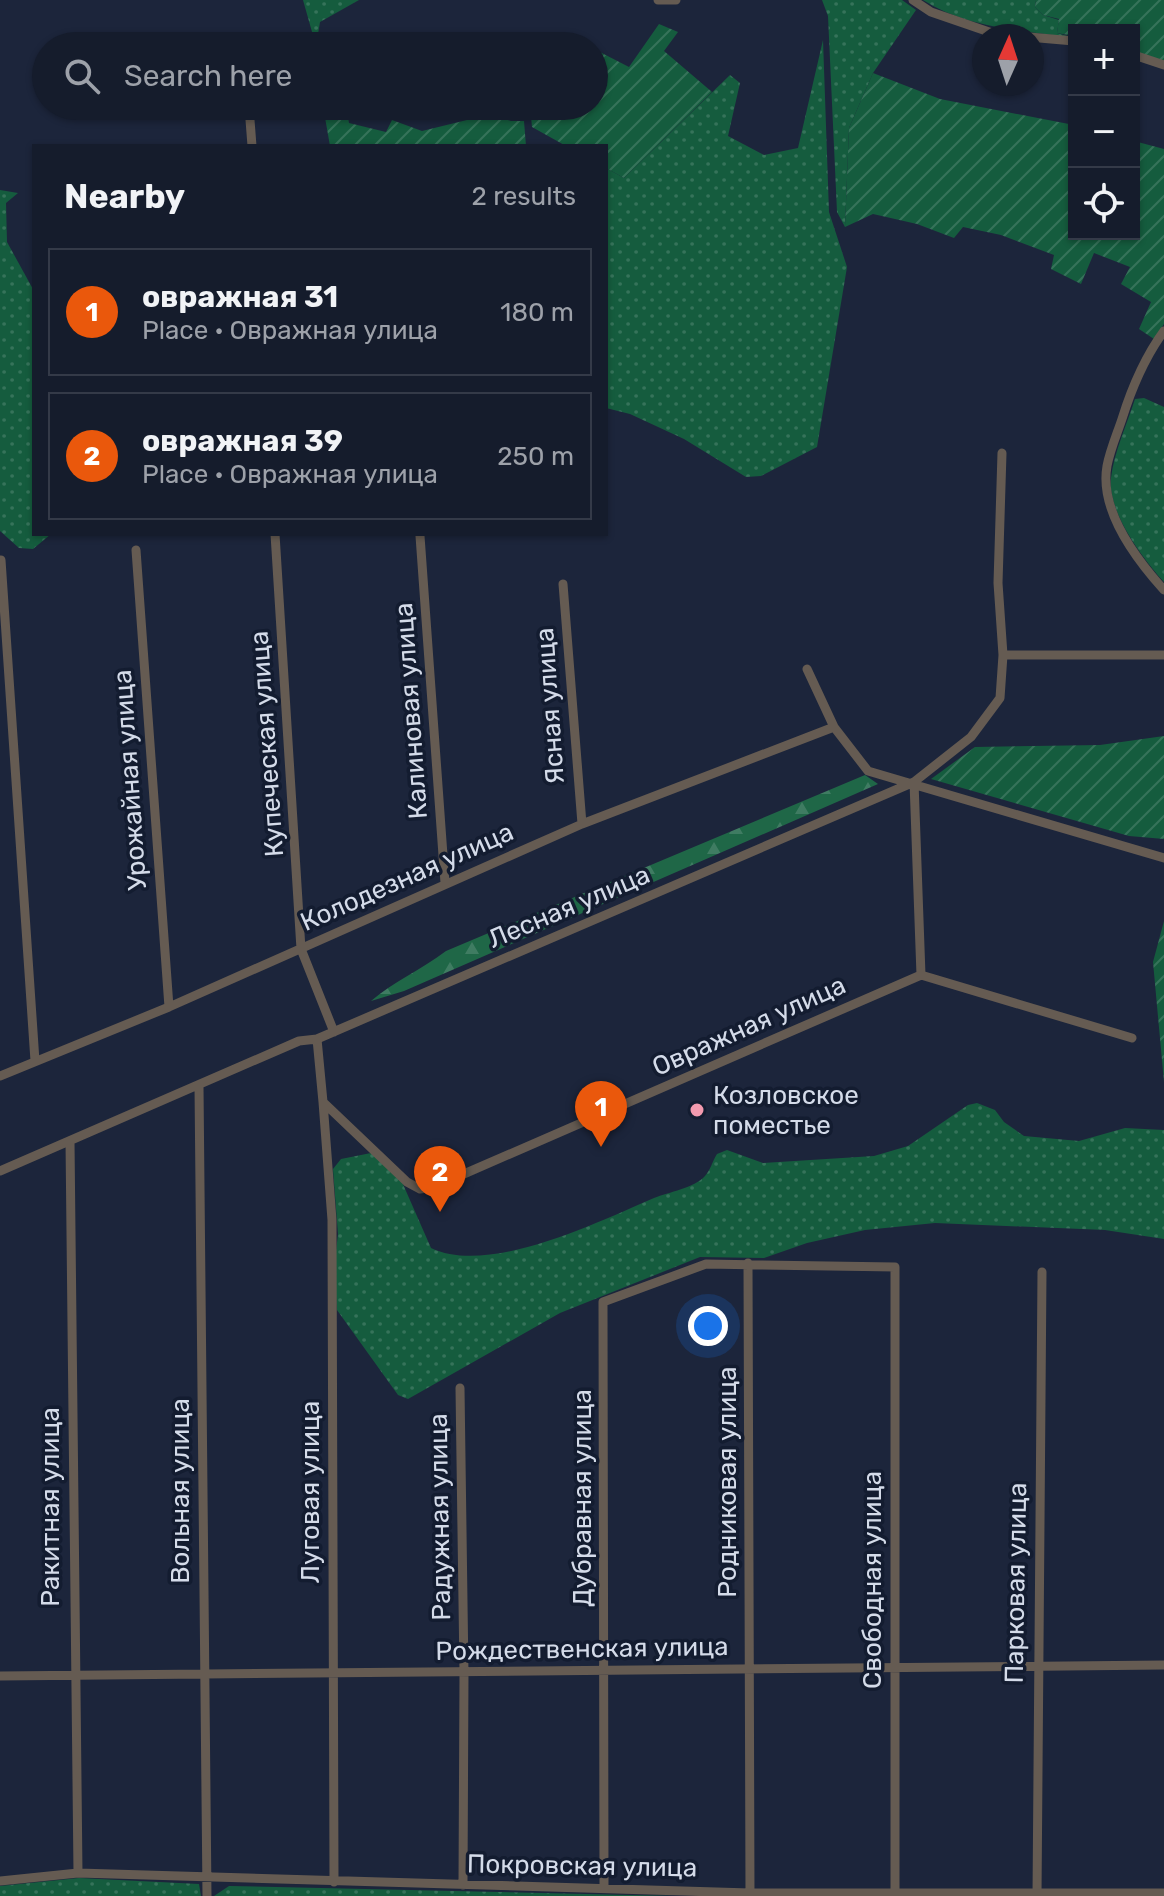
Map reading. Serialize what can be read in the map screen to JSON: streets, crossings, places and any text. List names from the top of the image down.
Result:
{
  "streets": {
    "street": [
      "Ясная улица",
      "Калиновая улица",
      "Купеческая улица",
      "Урожайная улица",
      "Колодезная улица",
      "Лесная улица",
      "Овражная улица",
      "Родниковая улица",
      "Вольная улица",
      "Луговая улица",
      "Дубравная улица",
      "Ракитная улица",
      "Радужная улица",
      "Свободная улица",
      "Парковая улица",
      "Рождественская улица",
      "Покровская улица"
    ]
  },
  "crossings": [
    ["Ясная улица", "Колодезная улица"],
    ["Калиновая улица", "Колодезная улица"],
    ["Купеческая улица", "Колодезная улица"],
    ["Купеческая улица", "Лесная улица"],
    ["Урожайная улица", "Колодезная улица"],
    ["Лесная улица", "Вольная улица"],
    ["Лесная улица", "Ракитная улица"],
    ["Овражная улица", "Луговая улица"],
    ["Родниковая улица", "Дубравная улица"],
    ["Родниковая улица", "Свободная улица"],
    ["Родниковая улица", "Рождественская улица"],
    ["Родниковая улица", "Покровская улица"],
    ["Вольная улица", "Рождественская улица"],
    ["Вольная улица", "Покровская улица"],
    ["Луговая улица", "Рождественская улица"],
    ["Луговая улица", "Покровская улица"],
    ["Дубравная улица", "Свободная улица"],
    ["Дубравная улица", "Рождественская улица"],
    ["Дубравная улица", "Покровская улица"],
    ["Ракитная улица", "Рождественская улица"],
    ["Ракитная улица", "Покровская улица"],
    ["Радужная улица", "Рождественская улица"],
    ["Радужная улица", "Покровская улица"],
    ["Свободная улица", "Рождественская улица"],
    ["Свободная улица", "Покровская улица"],
    ["Парковая улица", "Рождественская улица"],
    ["Парковая улица", "Покровская улица"]
  ],
  "places": ["Козловское поместье"],
  "north": "top",
  "page": {
    "map_buttons": ["+", "−"],
    "search": "Search here",
    "heading": ["Nearby", "2 results"],
    "list": [
      {
        "mark": "1",
        "name": "овражная 31",
        "note": "Place · Овражная улица",
        "value": "180 m"
      },
      {
        "mark": "2",
        "name": "овражная 39",
        "note": "Place · Овражная улица",
        "value": "250 m"
      }
    ],
    "pins": ["1", "2"]
  }
}
